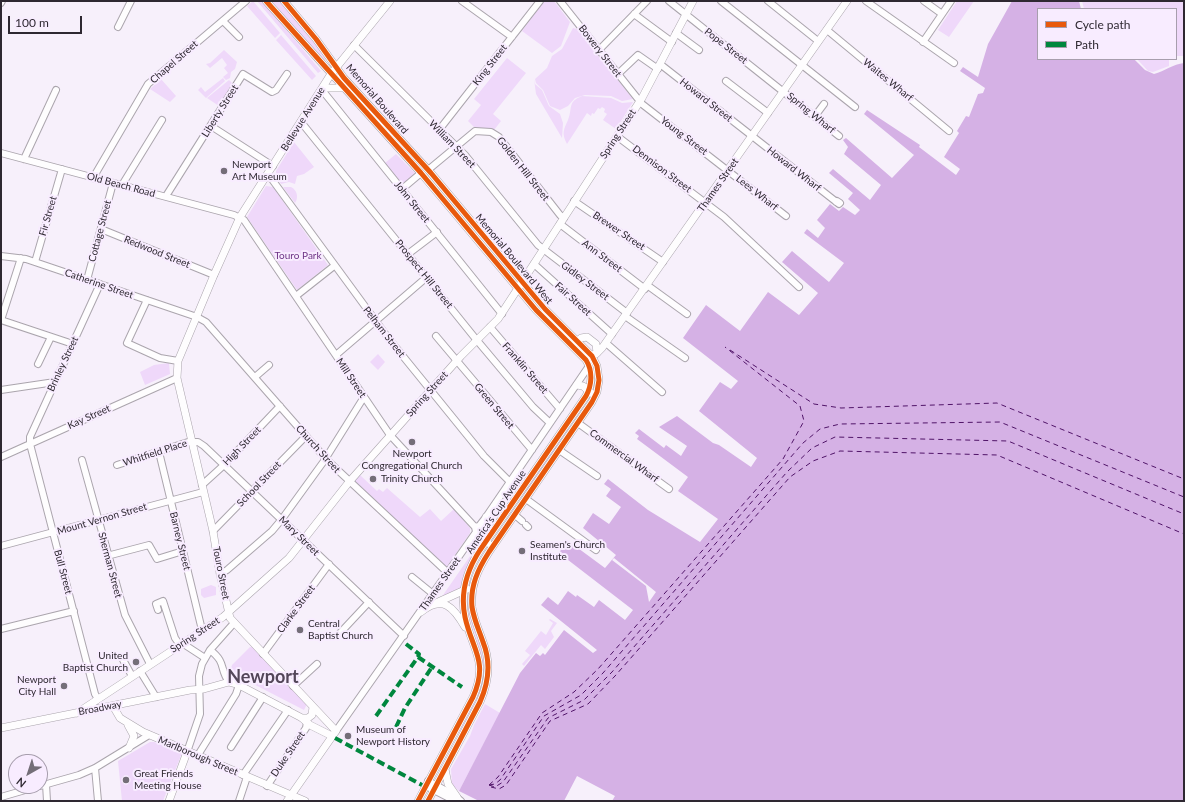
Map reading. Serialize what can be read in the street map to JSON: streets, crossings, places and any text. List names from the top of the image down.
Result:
{
  "streets": {
    "main road": [
      "Memorial Boulevard",
      "Bellevue Avenue",
      "Spring Street",
      "Thames Street",
      "Memorial Boulevard West",
      "America's Cup Avenue",
      "Touro Street",
      "Broadway",
      "Marlborough Street"
    ],
    "street": [
      "Pope Street",
      "Bowery Street",
      "Chapel Street",
      "King Street",
      "Waites Wharf",
      "Howard Street",
      "Liberty Street",
      "Spring Wharf",
      "Young Street",
      "William Street",
      "Golden Hill Street",
      "Dennison Street",
      "Howard Wharf",
      "Old Beach Road",
      "Lees Wharf",
      "John Street",
      "Fir Street",
      "Cottage Street",
      "Brewer Street",
      "Redwood Street",
      "Ann Street",
      "Prospect Hill Street",
      "Gidley Street",
      "Catherine Street",
      "Fair Street",
      "Pelham Street",
      "Brinley Street",
      "Franklin Street",
      "Mill Street",
      "Green Street",
      "Kay Street",
      "High Street",
      "Church Street",
      "Whitfield Place",
      "Commercial Wharf",
      "School Street",
      "Mount Vernon Street",
      "Mary Street",
      "Barney Street",
      "Sherman Street",
      "Bull Street",
      "Clarke Street",
      "Duke Street"
    ]
  },
  "crossings": [
    ["Pope Street", "Spring Wharf"],
    ["Pope Street", "Spring Street"],
    ["Pope Street", "Thames Street"],
    ["Bowery Street", "Howard Street"],
    ["Bowery Street", "Spring Street"],
    ["Bowery Street", "Young Street"],
    ["Chapel Street", "Old Beach Road"],
    ["King Street", "William Street"],
    ["Waites Wharf", "Thames Street"],
    ["Memorial Boulevard", "Bellevue Avenue"],
    ["Memorial Boulevard", "Memorial Boulevard West"],
    ["Howard Street", "Spring Street"],
    ["Howard Street", "Howard Wharf"],
    ["Howard Street", "Thames Street"],
    ["Liberty Street", "Old Beach Road"],
    ["Spring Wharf", "Thames Street"],
    ["Bellevue Avenue", "William Street"],
    ["Bellevue Avenue", "Old Beach Road"],
    ["Bellevue Avenue", "John Street"],
    ["Bellevue Avenue", "Redwood Street"],
    ["Bellevue Avenue", "Memorial Boulevard West"],
    ["Bellevue Avenue", "Prospect Hill Street"],
    ["Bellevue Avenue", "Catherine Street"],
    ["Bellevue Avenue", "Pelham Street"],
    ["Bellevue Avenue", "Mill Street"],
    ["Bellevue Avenue", "Kay Street"],
    ["Bellevue Avenue", "Church Street"],
    ["Bellevue Avenue", "Touro Street"],
    ["Spring Street", "Young Street"],
    ["Spring Street", "William Street"],
    ["Spring Street", "Golden Hill Street"],
    ["Spring Street", "Dennison Street"],
    ["Spring Street", "John Street"],
    ["Spring Street", "Brewer Street"],
    ["Spring Street", "Ann Street"],
    ["Spring Street", "Memorial Boulevard West"],
    ["Spring Street", "Prospect Hill Street"],
    ["Spring Street", "Gidley Street"],
    ["Spring Street", "Fair Street"],
    ["Spring Street", "Pelham Street"],
    ["Spring Street", "Franklin Street"],
    ["Spring Street", "Mill Street"],
    ["Spring Street", "Green Street"],
    ["Spring Street", "Church Street"],
    ["Spring Street", "Mary Street"],
    ["Spring Street", "Barney Street"],
    ["Spring Street", "Sherman Street"],
    ["Spring Street", "Bull Street"],
    ["Spring Street", "Touro Street"],
    ["Spring Street", "Broadway"],
    ["Young Street", "Thames Street"],
    ["Young Street", "Lees Wharf"],
    ["William Street", "Golden Hill Street"],
    ["William Street", "Gidley Street"],
    ["Golden Hill Street", "Ann Street"],
    ["Dennison Street", "Thames Street"],
    ["Howard Wharf", "Thames Street"],
    ["Old Beach Road", "Fir Street"],
    ["Old Beach Road", "Cottage Street"],
    ["Old Beach Road", "Mill Street"],
    ["Thames Street", "Lees Wharf"],
    ["Thames Street", "Brewer Street"],
    ["Thames Street", "Ann Street"],
    ["Thames Street", "Memorial Boulevard West"],
    ["Thames Street", "Prospect Hill Street"],
    ["Thames Street", "Gidley Street"],
    ["Thames Street", "Fair Street"],
    ["Thames Street", "Pelham Street"],
    ["Thames Street", "Franklin Street"],
    ["Thames Street", "Mill Street"],
    ["Thames Street", "Green Street"],
    ["Thames Street", "Church Street"],
    ["Thames Street", "America's Cup Avenue"],
    ["Thames Street", "Mary Street"],
    ["Thames Street", "Touro Street"],
    ["Thames Street", "Marlborough Street"],
    ["Fir Street", "Catherine Street"],
    ["Cottage Street", "Redwood Street"],
    ["Cottage Street", "Catherine Street"],
    ["Memorial Boulevard West", "America's Cup Avenue"],
    ["Catherine Street", "Brinley Street"],
    ["Catherine Street", "Church Street"],
    ["Brinley Street", "Kay Street"],
    ["Brinley Street", "Bull Street"],
    ["Kay Street", "Bull Street"],
    ["Kay Street", "Touro Street"],
    ["High Street", "Church Street"],
    ["High Street", "Mount Vernon Street"],
    ["High Street", "Mary Street"],
    ["High Street", "Touro Street"],
    ["Church Street", "School Street"],
    ["Whitfield Place", "Mary Street"],
    ["Whitfield Place", "Barney Street"],
    ["Whitfield Place", "Touro Street"],
    ["Commercial Wharf", "America's Cup Avenue"],
    ["School Street", "Mary Street"],
    ["School Street", "Touro Street"],
    ["Mount Vernon Street", "Barney Street"],
    ["Mount Vernon Street", "Sherman Street"],
    ["Mount Vernon Street", "Bull Street"],
    ["Mount Vernon Street", "Touro Street"],
    ["Mary Street", "Touro Street"],
    ["Mary Street", "Clarke Street"],
    ["Touro Street", "Clarke Street"],
    ["Broadway", "Marlborough Street"],
    ["Duke Street", "Marlborough Street"]
  ],
  "districts": ["Newport"],
  "parks": ["Touro Park"],
  "places": [
    "Newport Art Museum",
    "Newport Congregational Church",
    "Trinity Church",
    "Seamen's Church Institute",
    "Central Baptist Church",
    "United Baptist Church",
    "Newport City Hall",
    "Museum of Newport History",
    "Great Friends Meeting House"
  ],
  "legend": ["Cycle path", "Path"],
  "scale_bar": "100 m",
  "north": "bottom left"
}
